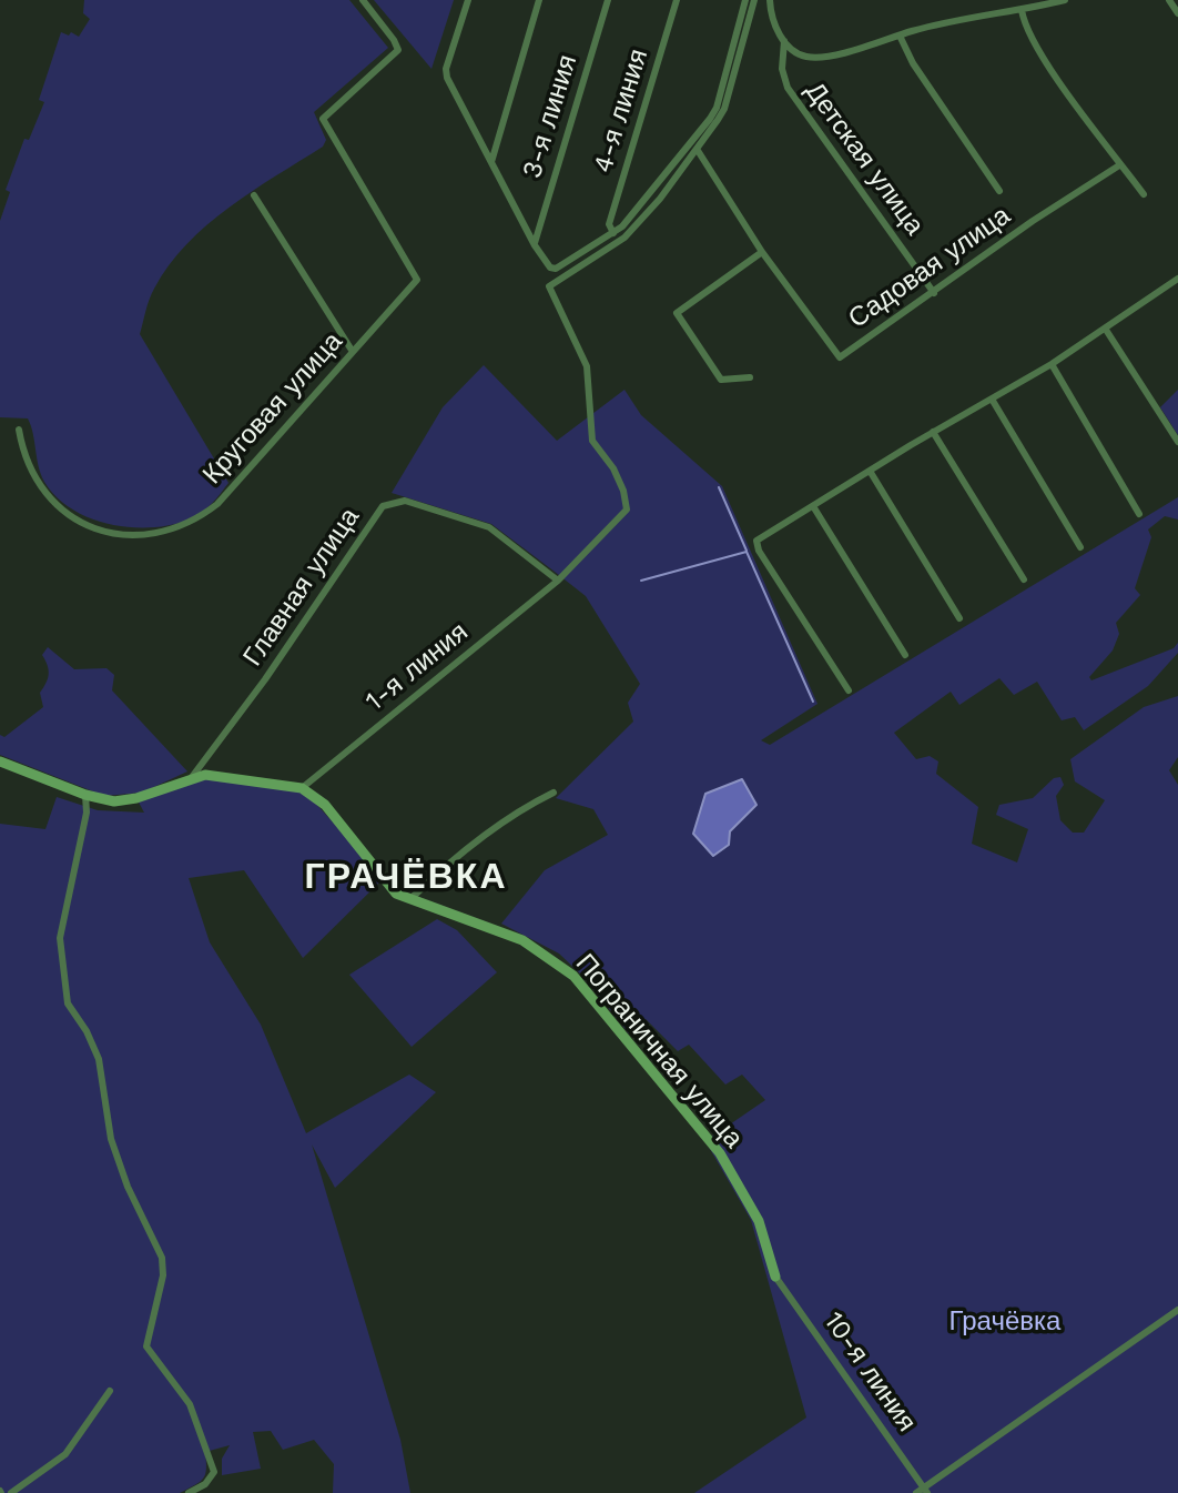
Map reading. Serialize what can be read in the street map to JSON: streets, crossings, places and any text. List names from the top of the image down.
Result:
{
  "streets": {
    "street": [
      "4-я линия",
      "3-я линия",
      "Детская улица",
      "Садовая улица",
      "Круговая улица",
      "Главная улица",
      "1-я линия",
      "Пограничная улица",
      "10-я линия"
    ]
  },
  "crossings": [
    ["Детская улица", "Садовая улица"],
    ["Садовая улица", "1-я линия"],
    ["Главная улица", "1-я линия"],
    ["1-я линия", "Пограничная улица"],
    ["Пограничная улица", "10-я линия"]
  ],
  "districts": ["ГРАЧЁВКА"],
  "parks": ["Грачёвка"]
}
